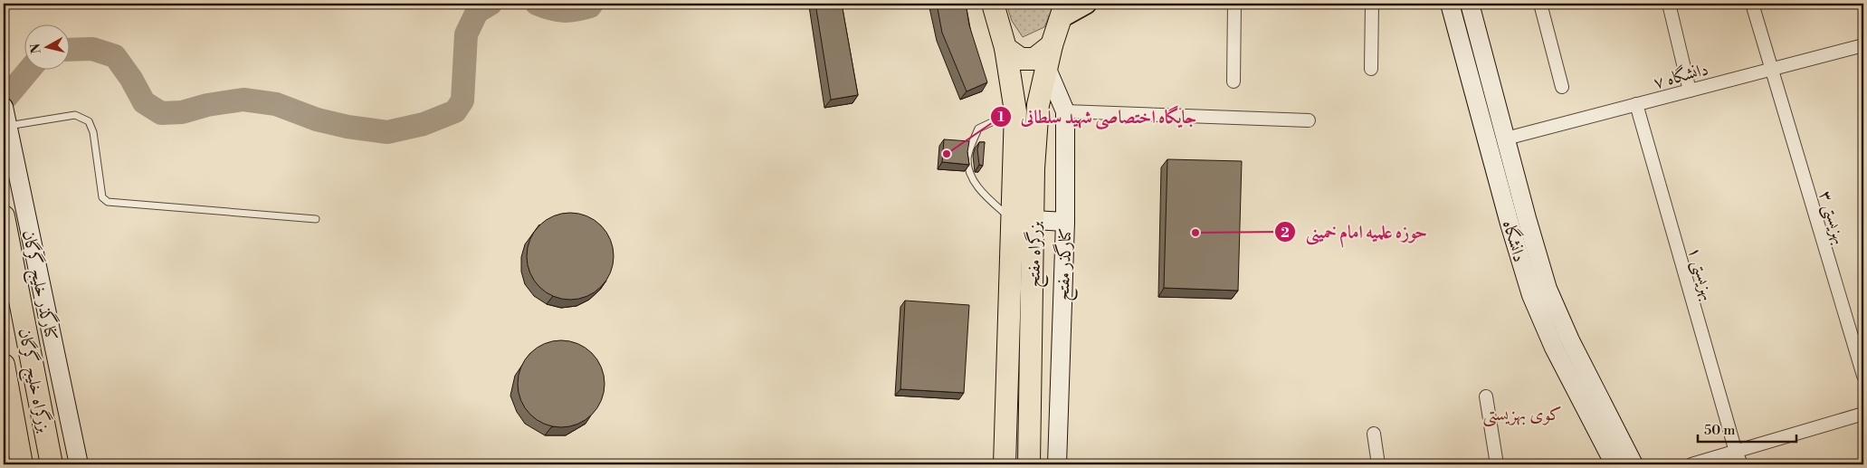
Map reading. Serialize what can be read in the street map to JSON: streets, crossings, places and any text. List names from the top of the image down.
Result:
{
  "streets": {
    "highway": ["بزرگراه مفتح", "بزرگراه خلیج گرگان"],
    "main road": ["دانشگاه", "کنارگذر مفتح", "کنارگذر خلیج گرگان"],
    "street": ["۷ دانشگاه", "۳ بهزیستی", "۱ بهزیستی"]
  },
  "crossings": [
    ["۷ دانشگاه", "۳ بهزیستی"],
    ["۷ دانشگاه", "دانشگاه"],
    ["۷ دانشگاه", "۱ بهزیستی"],
    ["بزرگراه مفتح", "کنارگذر مفتح"]
  ],
  "districts": ["کوی بهزیستی"],
  "places": ["جایگاه اختصاصی شهید سلطانی", "حوزه علمیه امام خمینی"],
  "scale_bar": "50 m",
  "north": "left"
}
